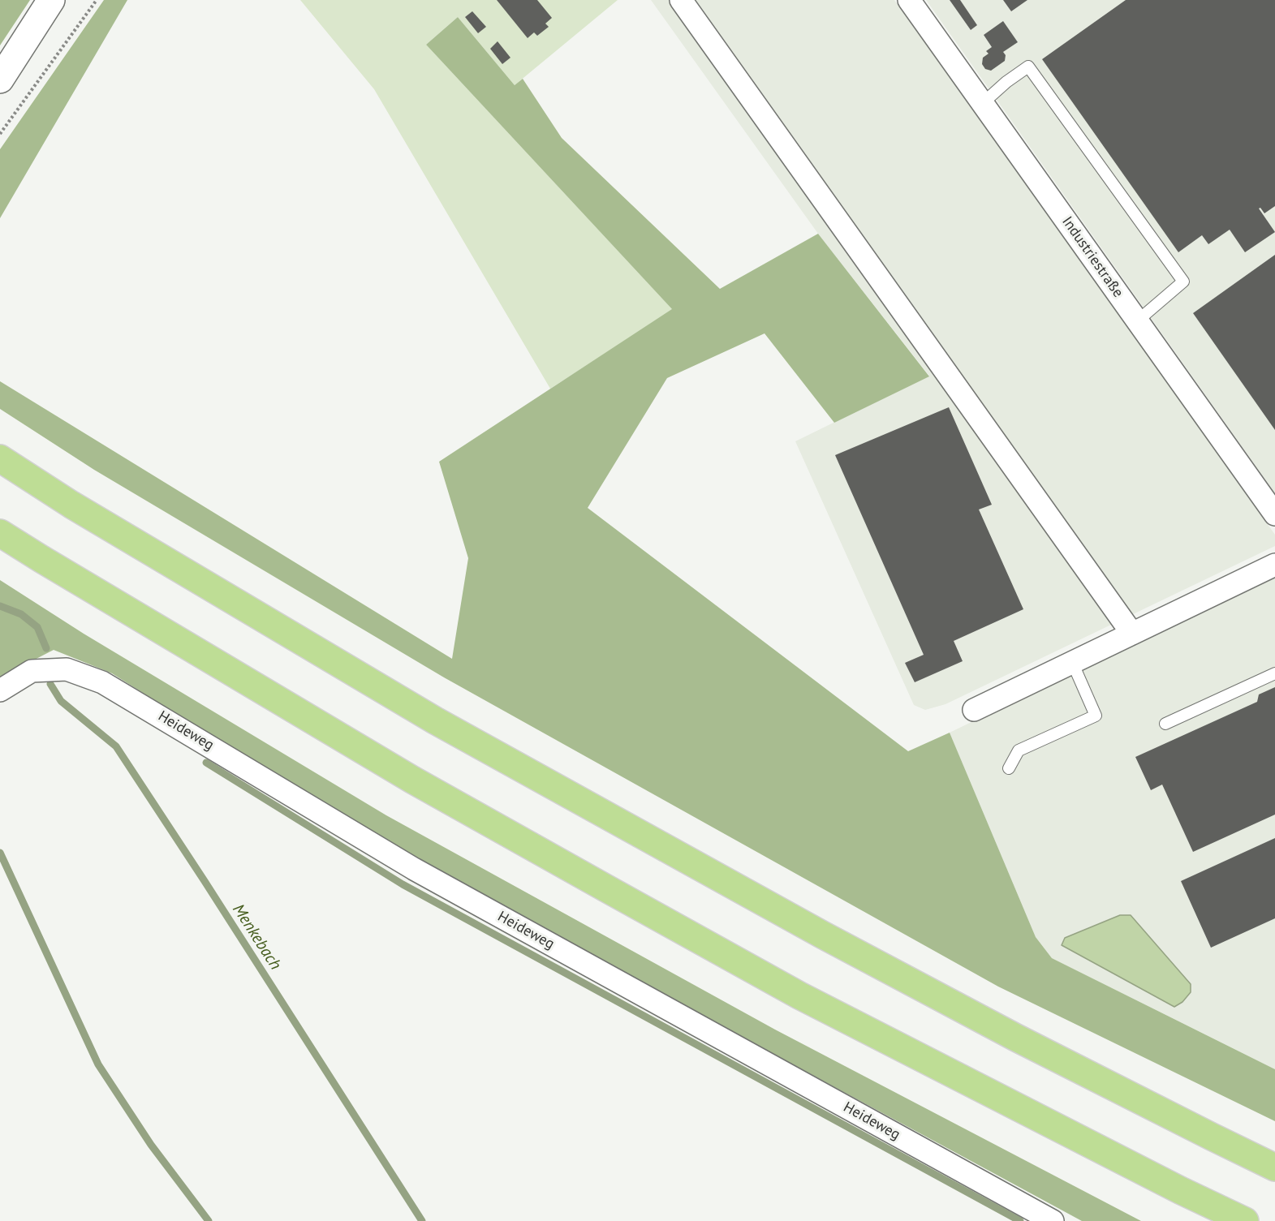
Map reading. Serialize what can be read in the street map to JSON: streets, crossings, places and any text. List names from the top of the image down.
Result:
{
  "streets": {
    "street": ["Industriestraße", "Heideweg"]
  },
  "water": ["Menkebach"]
}
